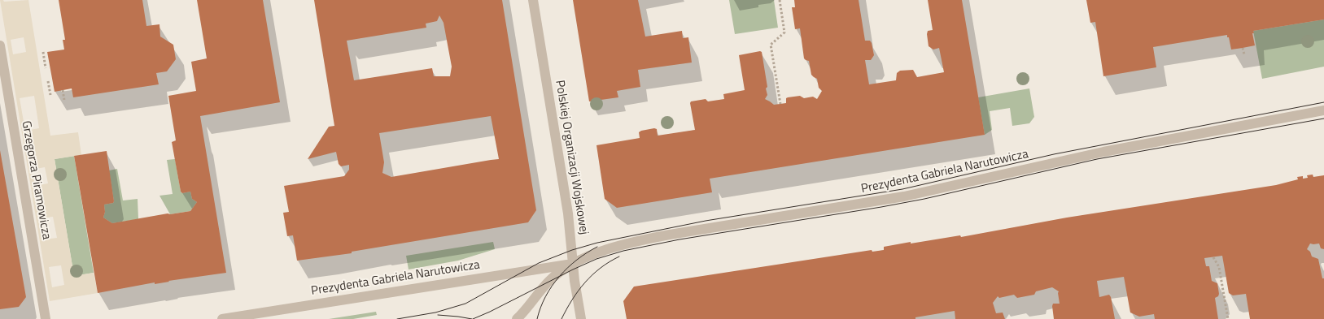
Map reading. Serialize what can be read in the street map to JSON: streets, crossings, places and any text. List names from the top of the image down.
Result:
{
  "streets": {
    "street": ["Polskiej Organizacji Wojskowej", "Prezydenta Gabriela Narutowicza", "Grzegorza Piramowicza"]
  },
  "crossings": [
    ["Polskiej Organizacji Wojskowej", "Prezydenta Gabriela Narutowicza"]
  ]
}
